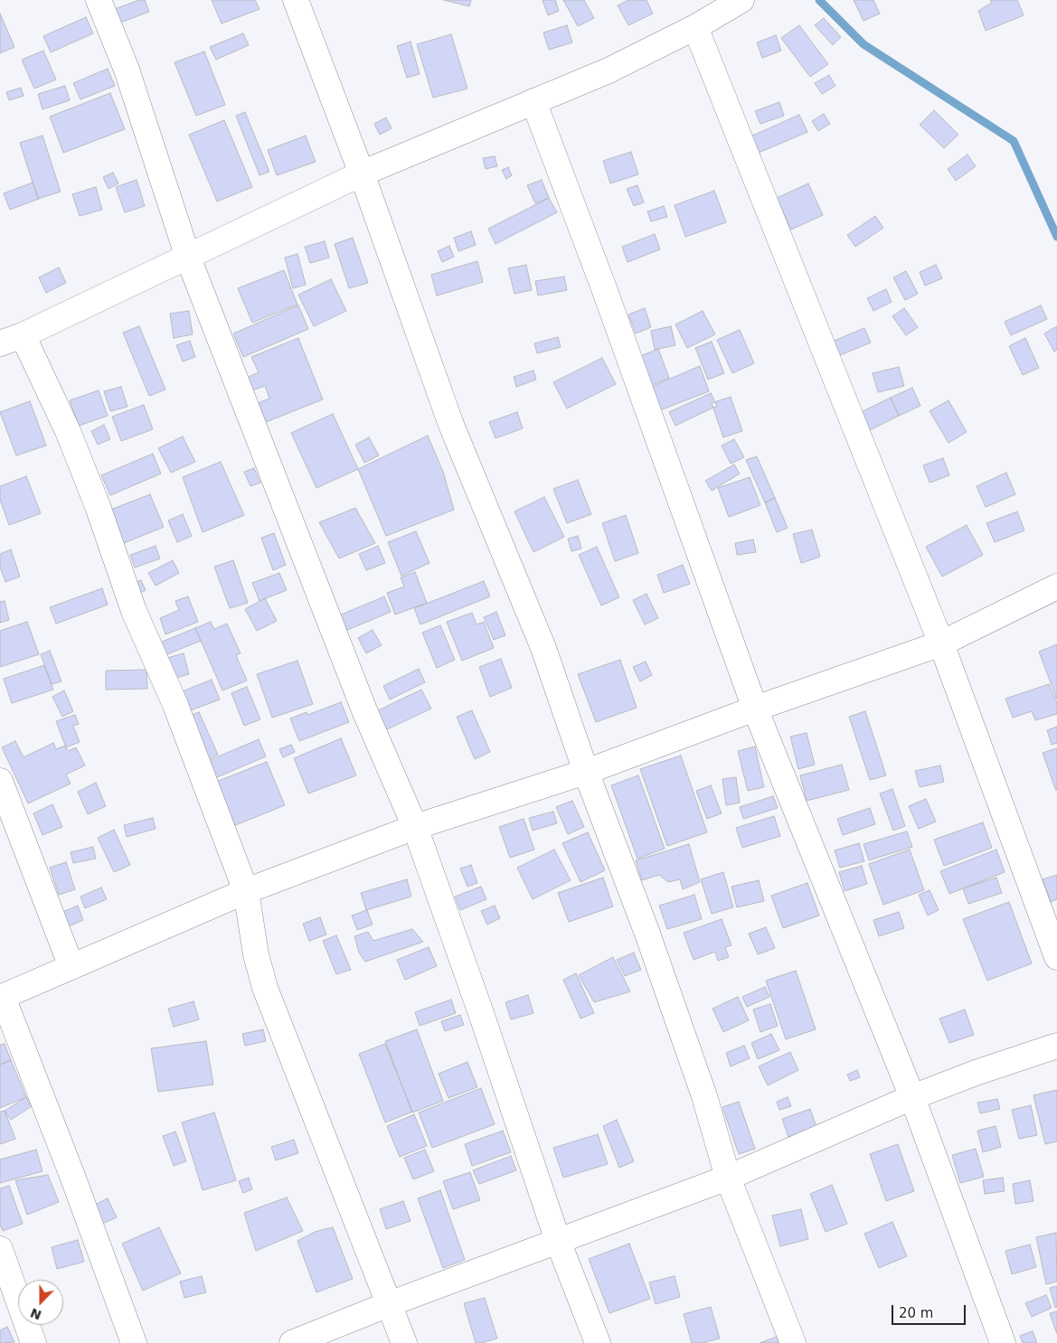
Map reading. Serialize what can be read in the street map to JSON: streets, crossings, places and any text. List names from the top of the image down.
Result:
{
  "scale_bar": "20 m",
  "north": "bottom"
}
